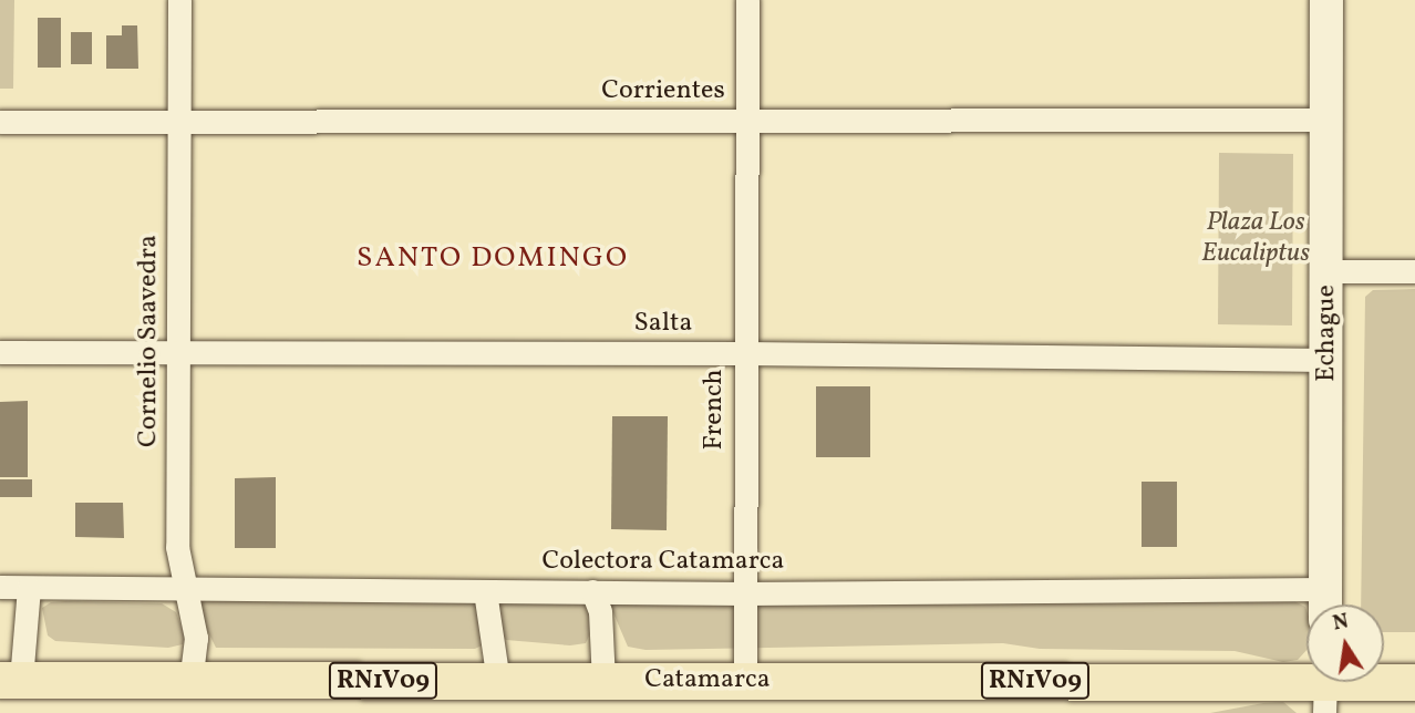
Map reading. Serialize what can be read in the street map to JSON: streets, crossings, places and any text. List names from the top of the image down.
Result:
{
  "streets": {
    "main road": ["RN1V09", "Catamarca"],
    "street": [
      "Corrientes",
      "Salta",
      "Echague",
      "Cornelio Saavedra",
      "French",
      "Colectora Catamarca"
    ]
  },
  "crossings": [
    ["Corrientes", "Echague"],
    ["Corrientes", "Cornelio Saavedra"],
    ["Corrientes", "French"],
    ["Salta", "Echague"],
    ["Salta", "Cornelio Saavedra"],
    ["Salta", "French"],
    ["Echague", "Colectora Catamarca"],
    ["Cornelio Saavedra", "Colectora Catamarca"],
    ["Cornelio Saavedra", "Catamarca"],
    ["French", "Colectora Catamarca"],
    ["French", "Catamarca"]
  ],
  "districts": ["SANTO DOMINGO"],
  "parks": ["Plaza Los Eucaliptus"],
  "north": "top"
}
